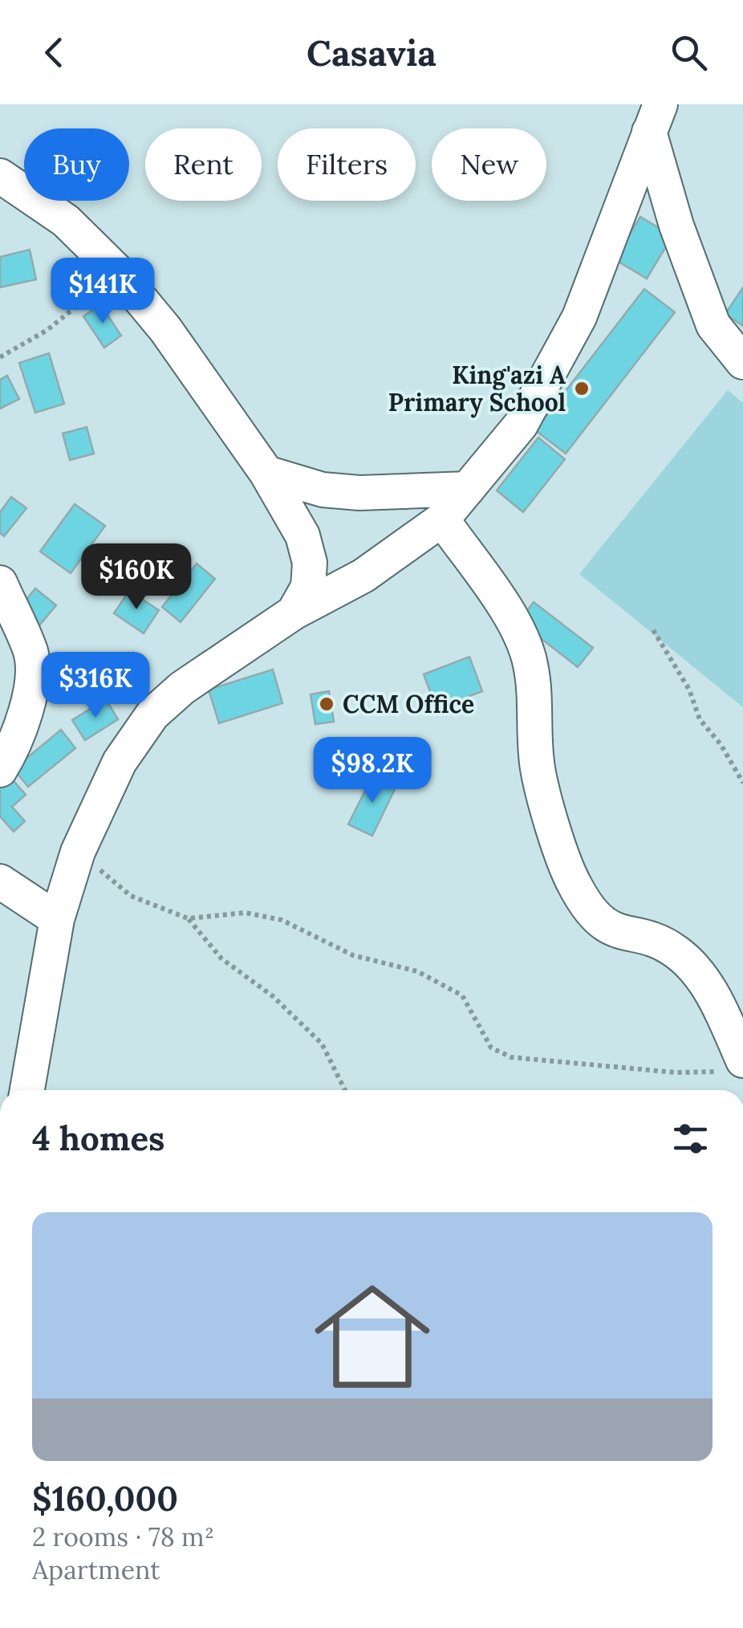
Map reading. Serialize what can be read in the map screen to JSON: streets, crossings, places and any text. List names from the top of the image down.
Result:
{
  "places": ["King'azi A Primary School", "CCM Office"],
  "page": {
    "header": "Casavia",
    "chip": [
      "Buy",
      "Rent",
      "Filters",
      "New"
    ],
    "price": [
      "$141K",
      "$160K",
      "$316K",
      "$98.2K"
    ],
    "heading": "4 homes",
    "list": [
      {
        "name": "$160,000",
        "note": "2 rooms · 78 m² · Apartment"
      }
    ]
  }
}
